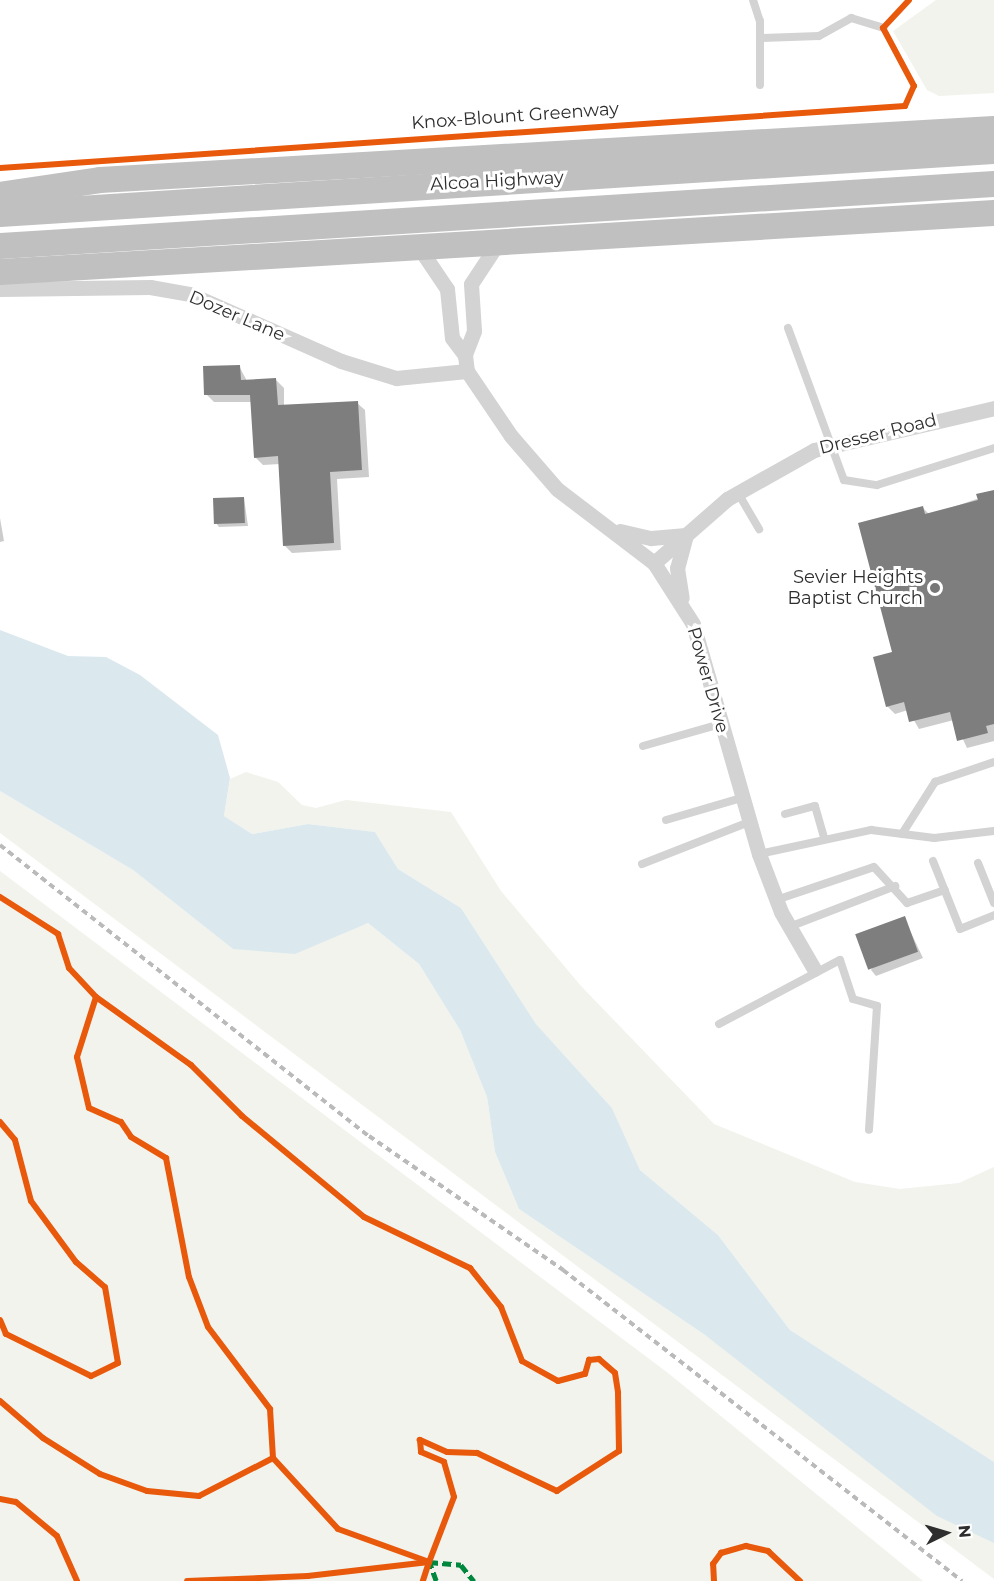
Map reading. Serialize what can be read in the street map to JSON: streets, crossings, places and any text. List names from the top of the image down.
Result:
{
  "streets": {
    "highway": ["Alcoa Highway"],
    "street": ["Dozer Lane", "Dresser Road", "Power Drive"],
    "cycle path": ["Knox-Blount Greenway"]
  },
  "crossings": [
    ["Dozer Lane", "Power Drive"],
    ["Dresser Road", "Power Drive"]
  ],
  "places": ["Sevier Heights Baptist Church"],
  "north": "right"
}
